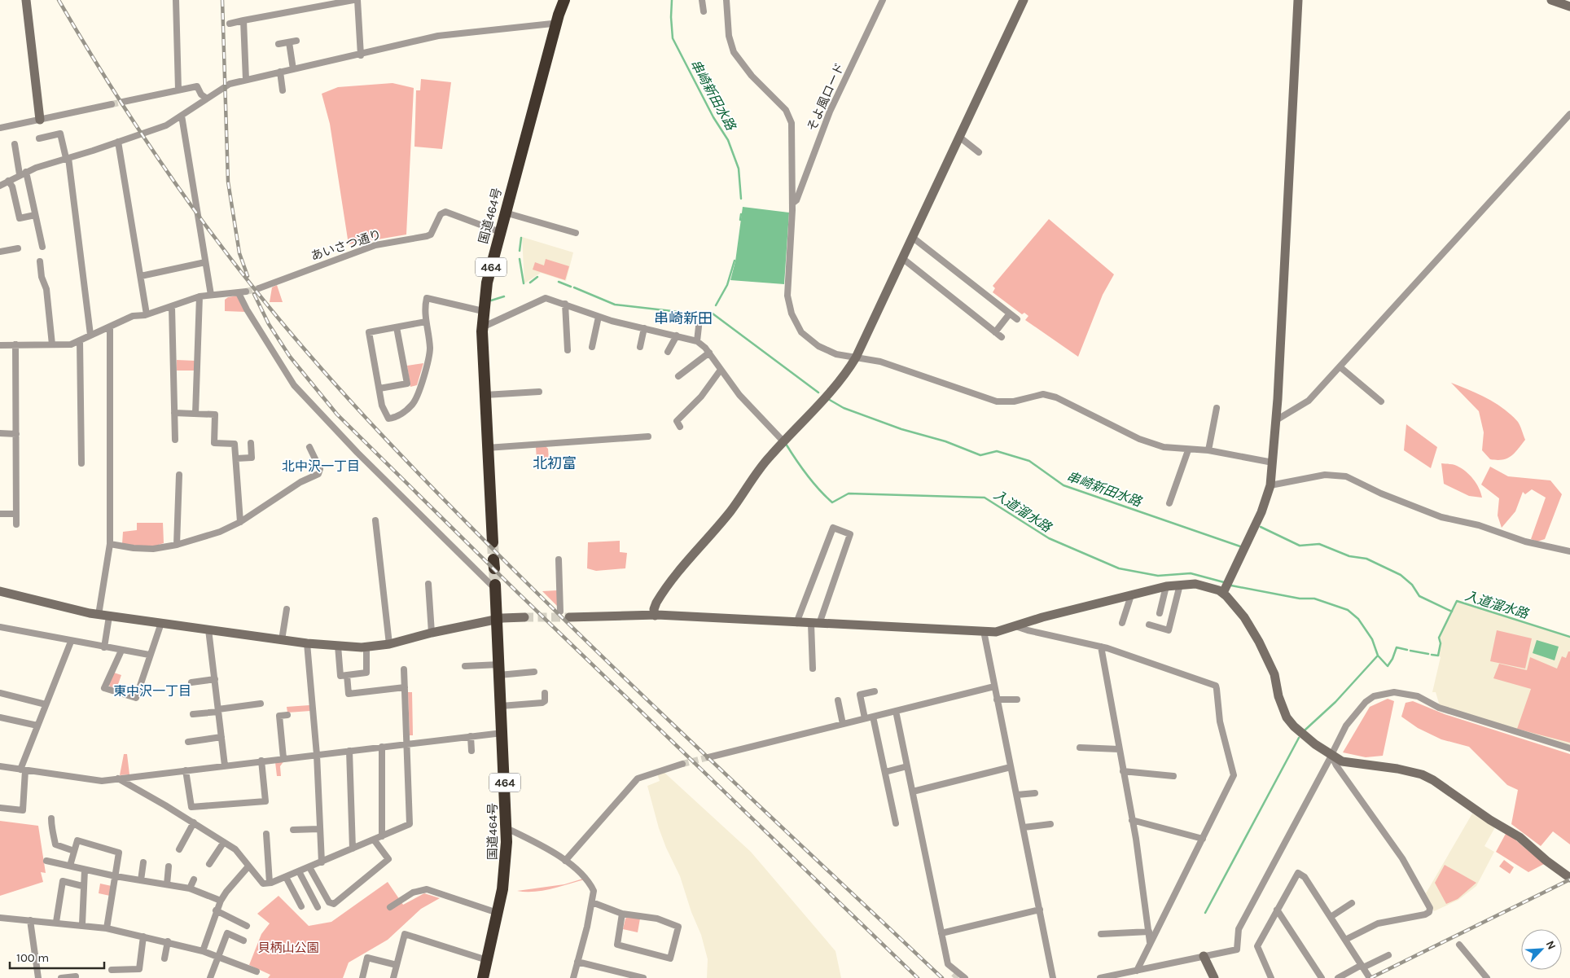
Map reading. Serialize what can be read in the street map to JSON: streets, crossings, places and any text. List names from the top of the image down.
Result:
{
  "streets": {
    "highway": ["国道464号", "464"],
    "street": ["そよ風ロード", "あいさつ通り"]
  },
  "crossings": [
    ["国道464号", "あいさつ通り"]
  ],
  "districts": [
    "串崎新田",
    "北初富",
    "北中沢一丁目",
    "東中沢一丁目"
  ],
  "water": ["串崎新田水路", "入道溜水路"],
  "parks": ["貝柄山公園"],
  "scale_bar": "100 m",
  "north": "top right"
}
